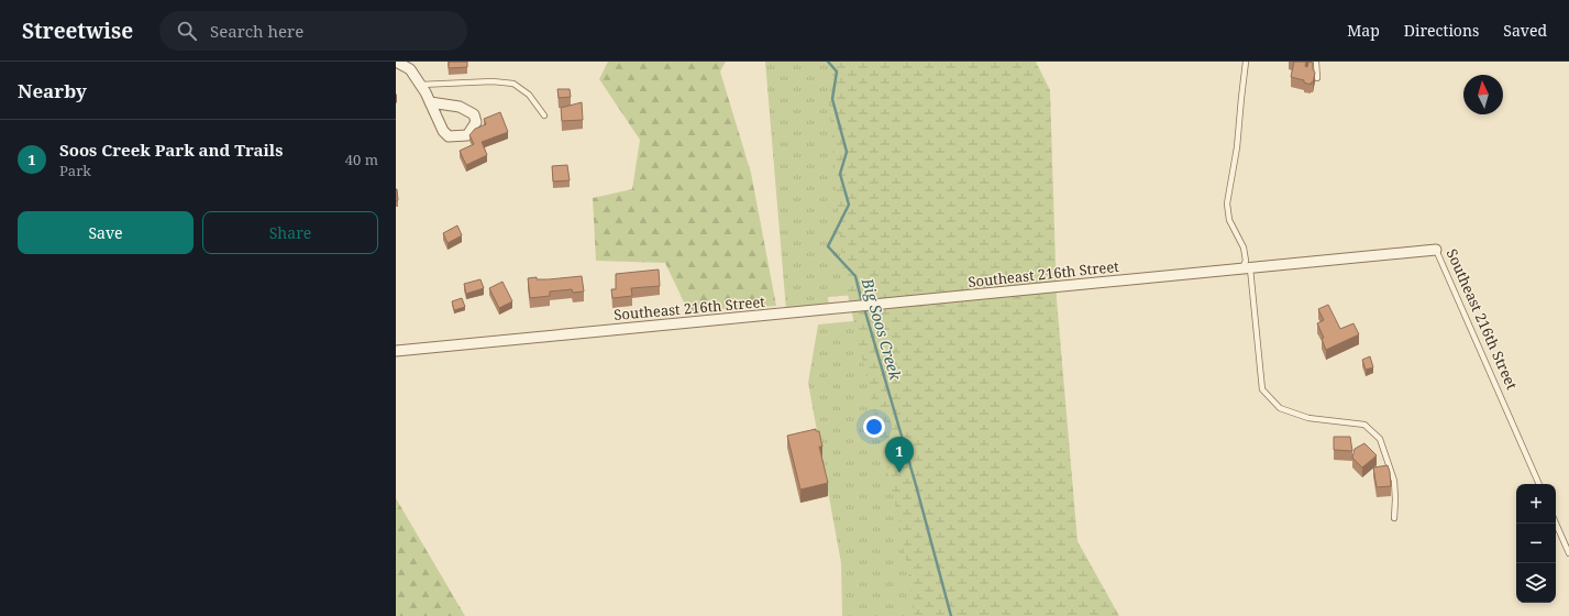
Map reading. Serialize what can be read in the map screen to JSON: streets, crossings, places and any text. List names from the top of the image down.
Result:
{
  "streets": {
    "street": ["Southeast 216th Street"]
  },
  "water": ["Big Soos Creek"],
  "north": "top",
  "page": {
    "header": "Streetwise",
    "search": "Search here",
    "nav": ["Map", "Directions", "Saved"],
    "heading": "Nearby",
    "list": [
      {
        "mark": "1",
        "name": "Soos Creek Park and Trails",
        "note": "Park",
        "value": "40 m"
      }
    ],
    "buttons": ["Save", "Share"],
    "pins": "1",
    "map_buttons": ["+", "−"]
  }
}
